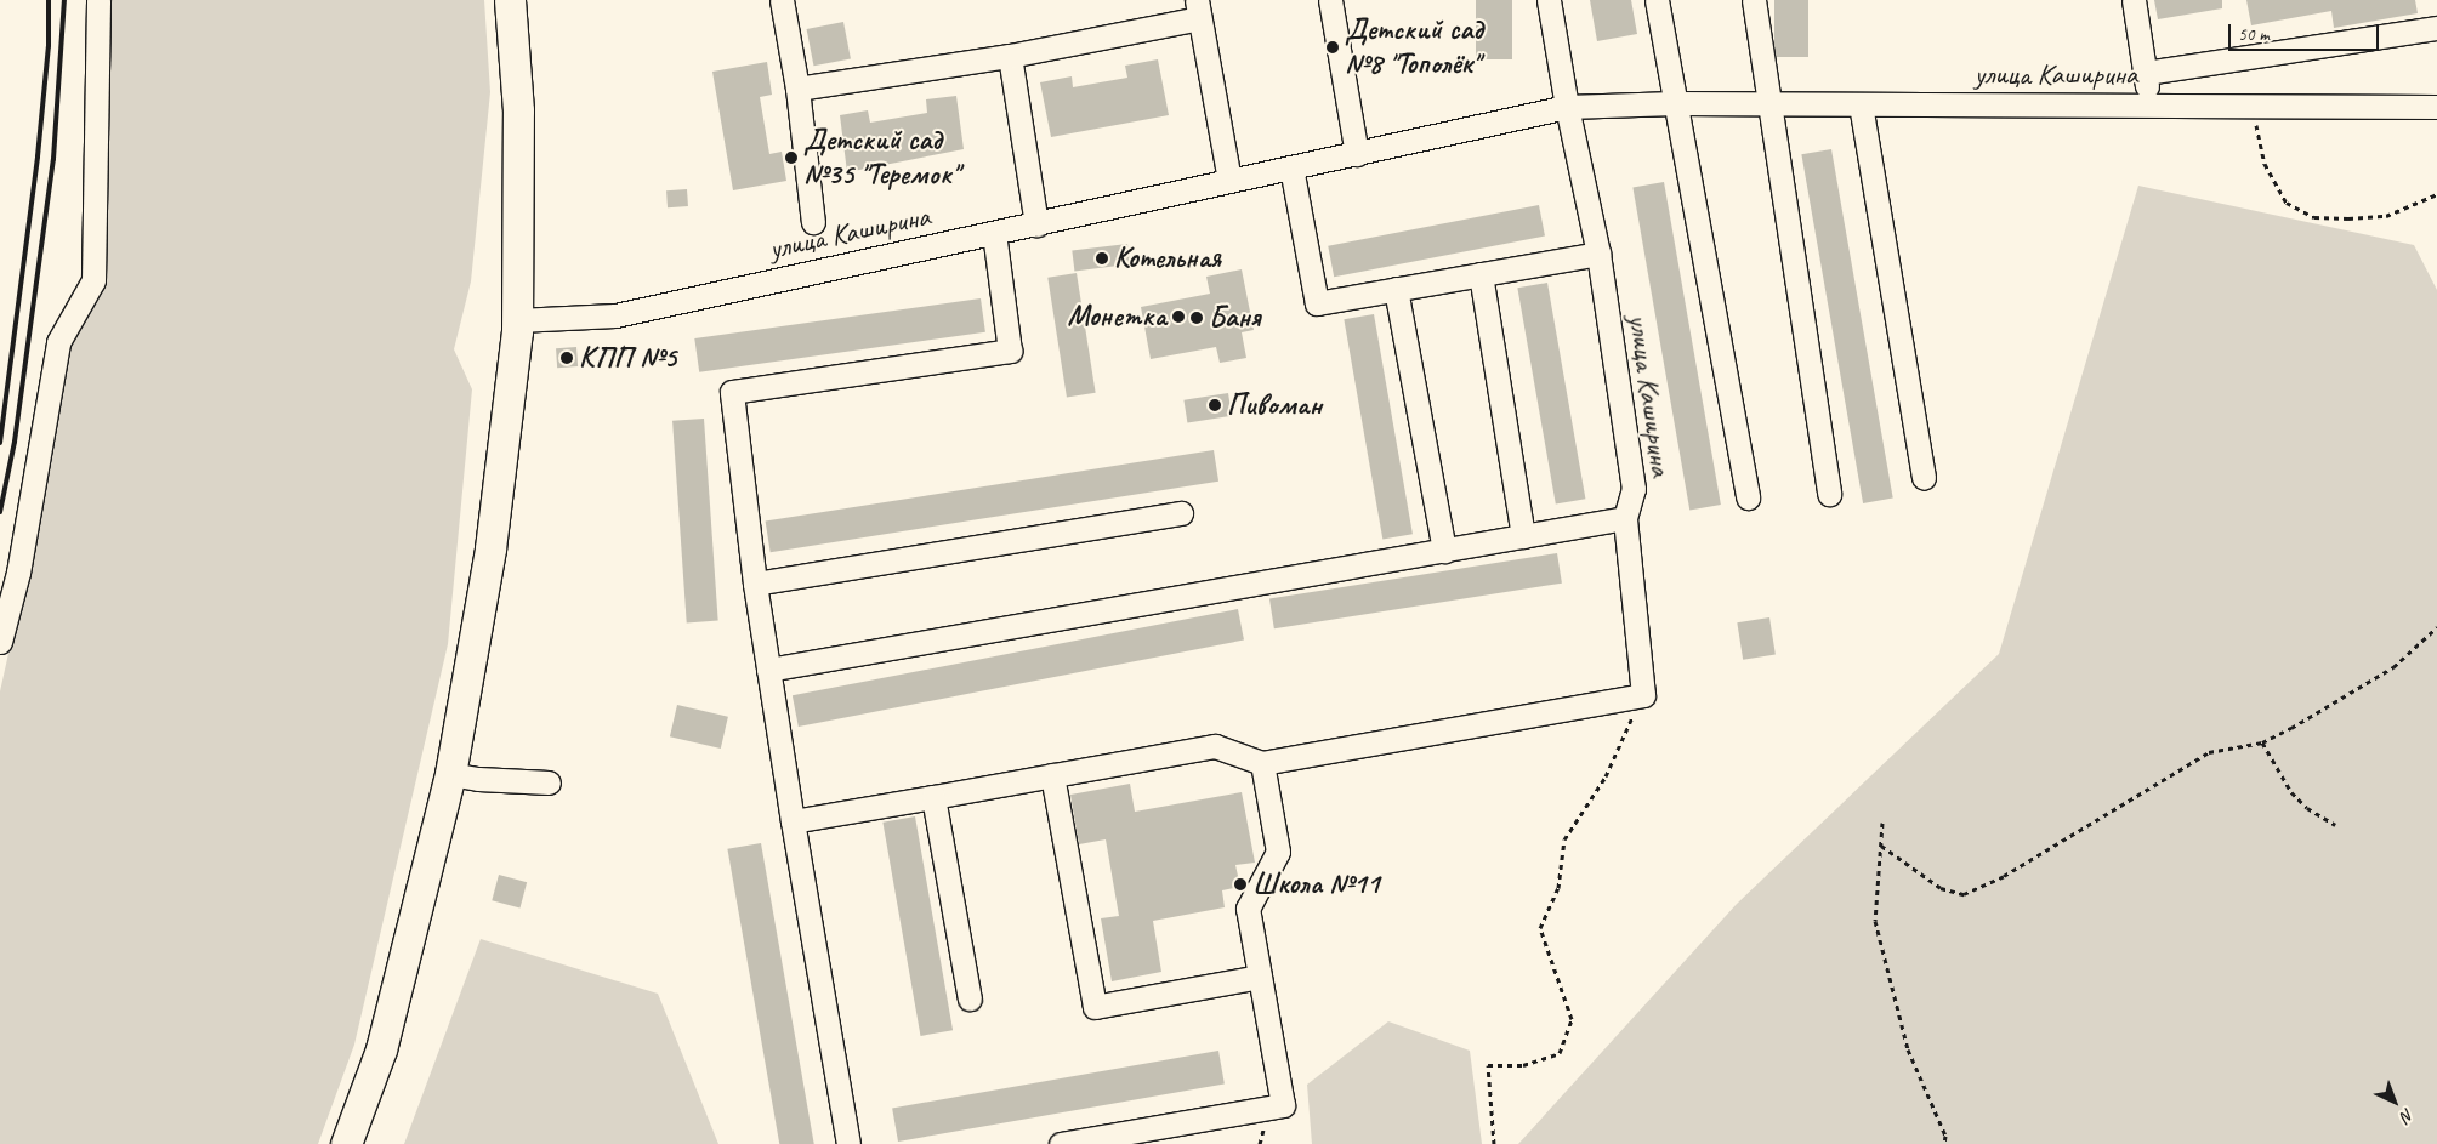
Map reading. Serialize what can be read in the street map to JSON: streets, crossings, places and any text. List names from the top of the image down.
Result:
{
  "streets": {
    "street": ["улица Каширина"]
  },
  "places": [
    "Детский сад №8 \"Тополёк\"",
    "Детский сад №35 \"Теремок\"",
    "Котельная",
    "Монетка",
    "Баня",
    "КПП №5",
    "Пивоман",
    "Школа №11"
  ],
  "scale_bar": "50 m",
  "north": "bottom right"
}
